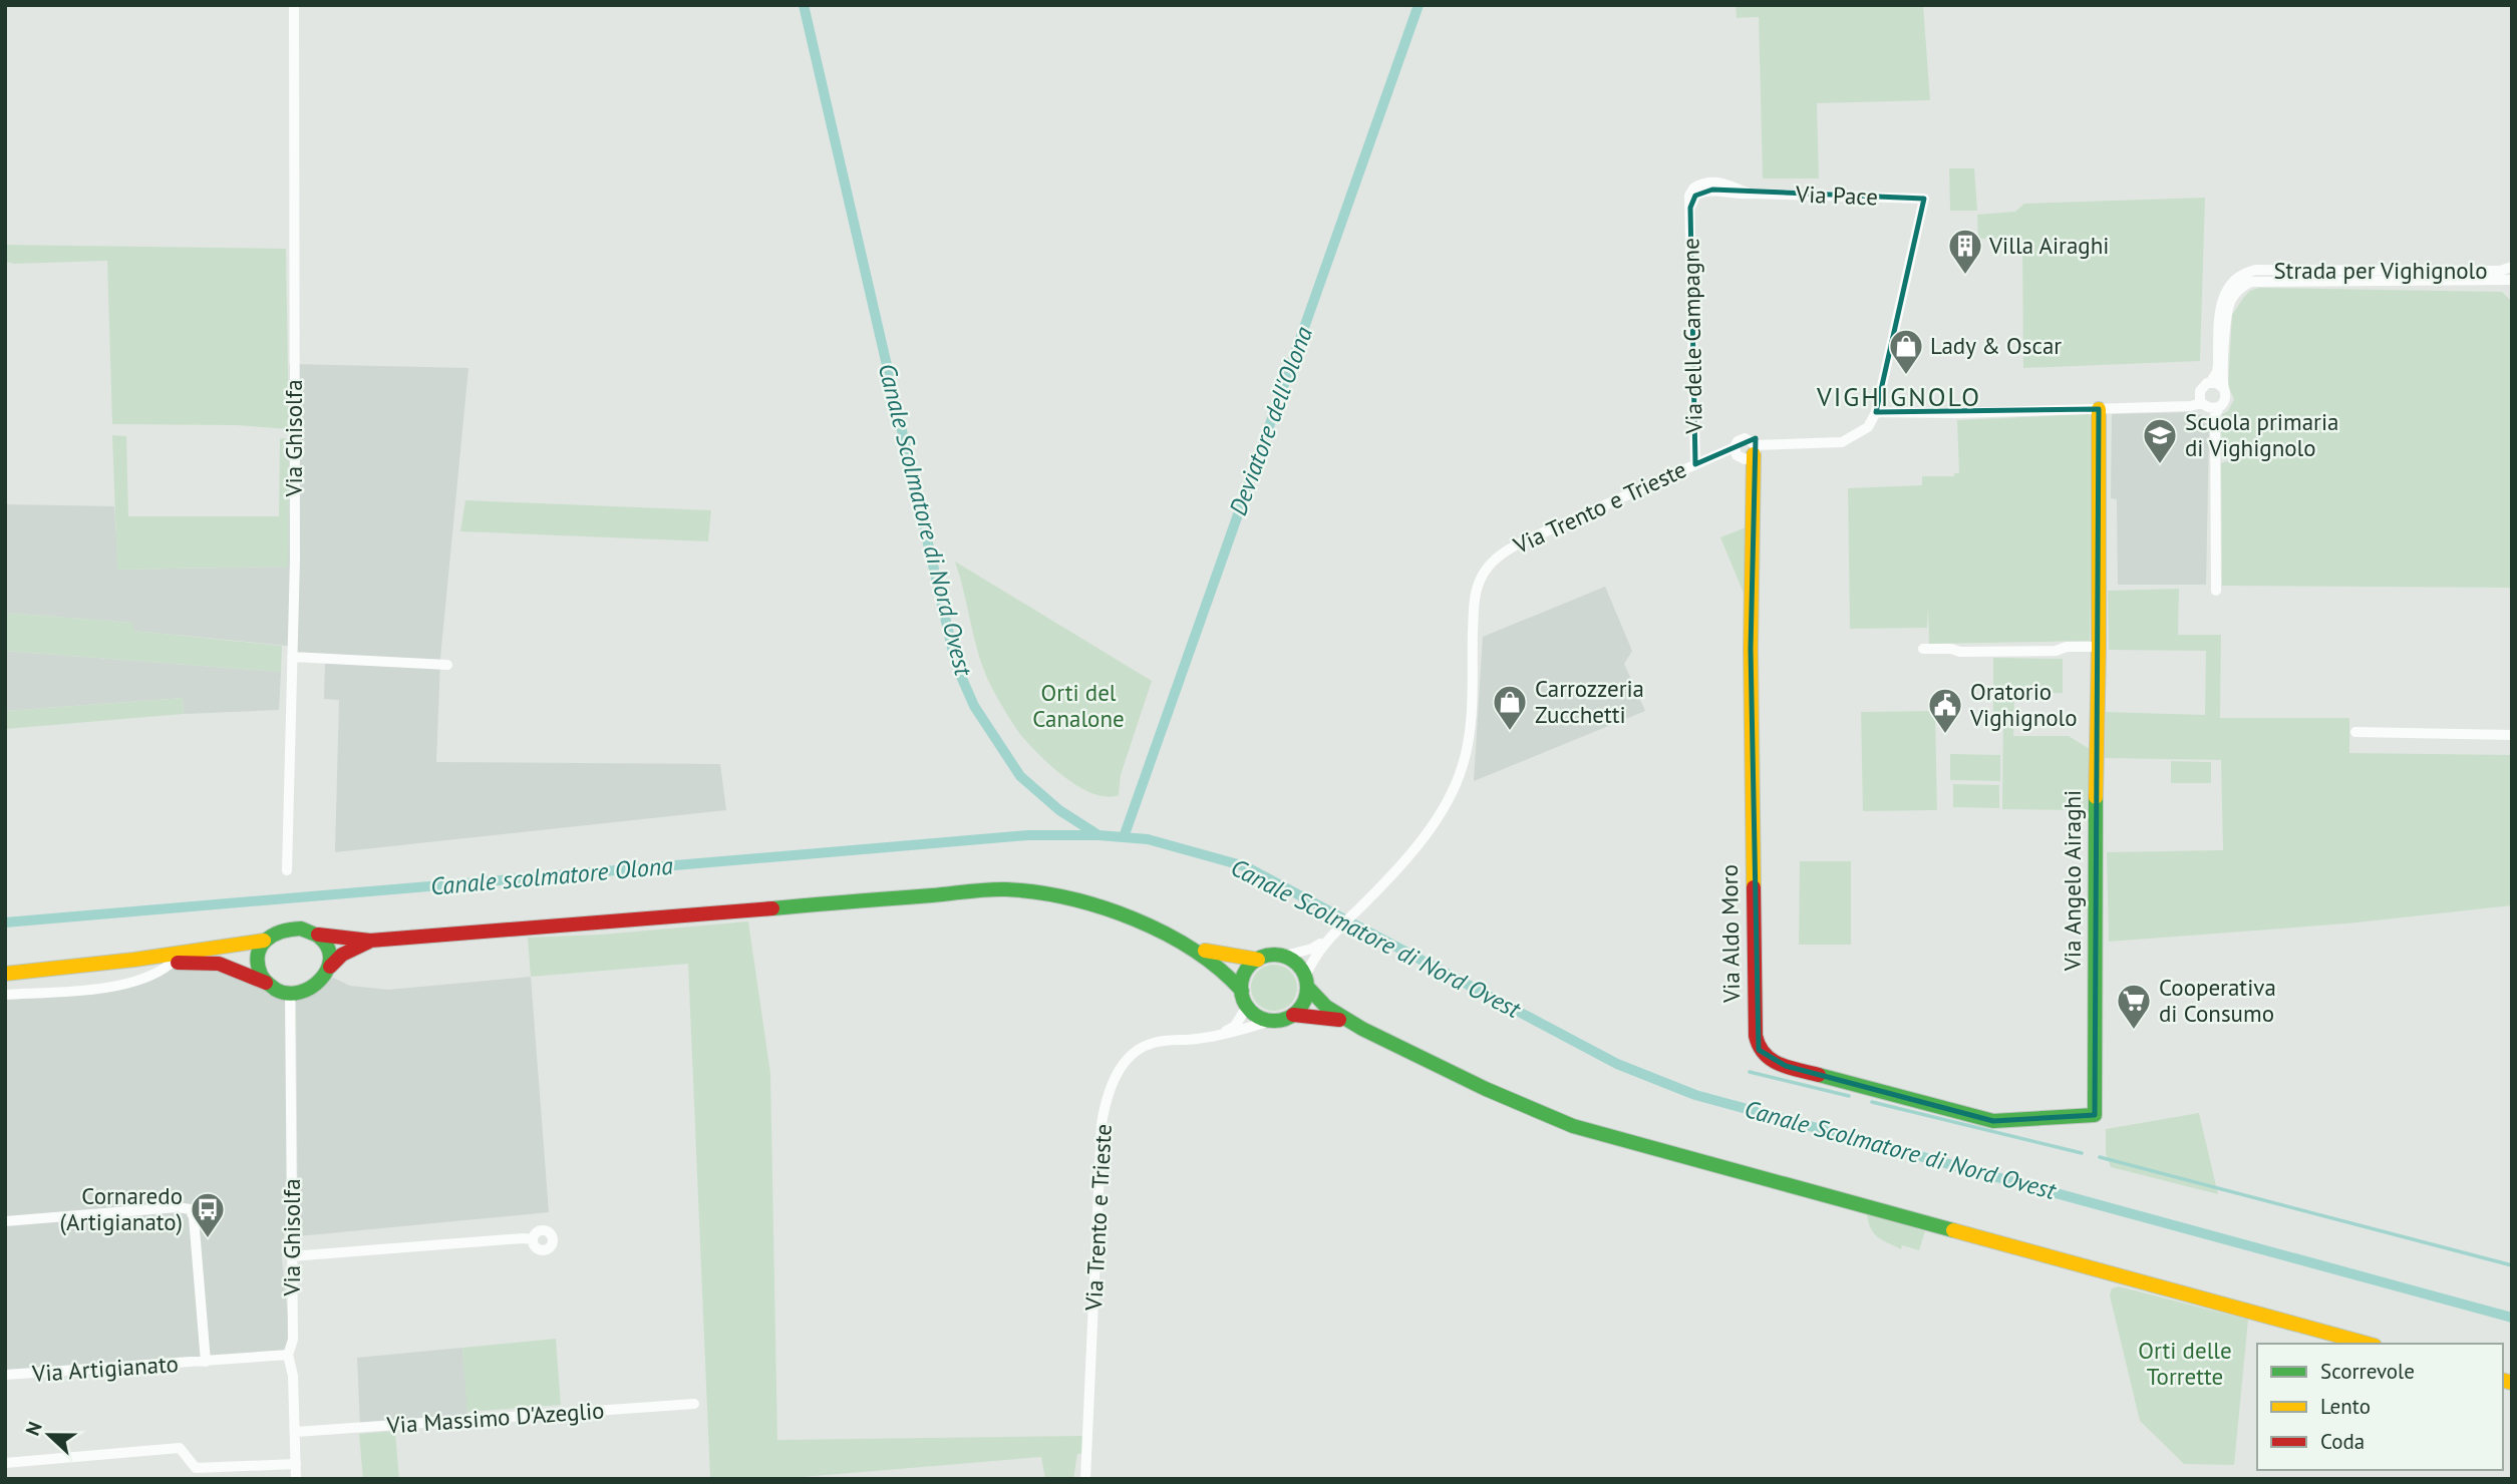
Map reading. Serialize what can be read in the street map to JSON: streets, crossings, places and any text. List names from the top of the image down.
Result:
{
  "streets": {
    "main road": ["Via Angelo Airaghi", "Via Aldo Moro"],
    "street": [
      "Via Pace",
      "Strada per Vighignolo",
      "Via delle Campagne",
      "Via Ghisolfa",
      "Via Trento e Trieste",
      "Via Artigianato",
      "Via Massimo D'Azeglio"
    ]
  },
  "crossings": [
    ["Via Pace", "Via delle Campagne"],
    ["Via delle Campagne", "Via Trento e Trieste"],
    ["Via Ghisolfa", "Via Artigianato"],
    ["Via Ghisolfa", "Via Massimo D'Azeglio"],
    ["Via Trento e Trieste", "Via Aldo Moro"],
    ["Via Angelo Airaghi", "Via Aldo Moro"]
  ],
  "districts": ["VIGHIGNOLO"],
  "water": ["Deviatore dell'Olona", "Canale Scolmatore di Nord Ovest", "Canale scolmatore Olona"],
  "parks": ["Orti del Canalone", "Orti delle Torrette"],
  "places": {
    "building": ["Villa Airaghi"],
    "shop": ["Lady & Oscar", "Carrozzeria Zucchetti"],
    "school or university": ["Scuola primaria di Vighignolo"],
    "public building": ["Oratorio Vighignolo"],
    "supermarket": ["Cooperativa di Consumo"],
    "bus stop": ["Cornaredo (Artigianato)"]
  },
  "legend": ["Scorrevole", "Lento", "Coda"],
  "north": "left"
}
